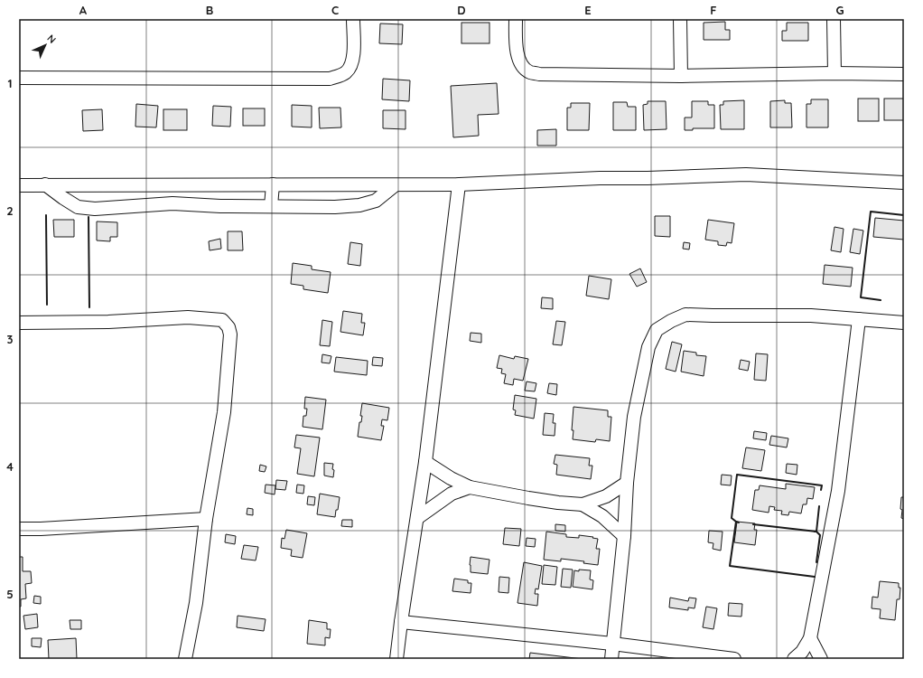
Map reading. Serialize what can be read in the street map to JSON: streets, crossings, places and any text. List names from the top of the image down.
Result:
{
  "north": "top right",
  "grid": {
    "columns": [
      "A",
      "B",
      "C",
      "D",
      "E",
      "F",
      "G"
    ],
    "rows": [
      "1",
      "2",
      "3",
      "4",
      "5"
    ]
  }
}
